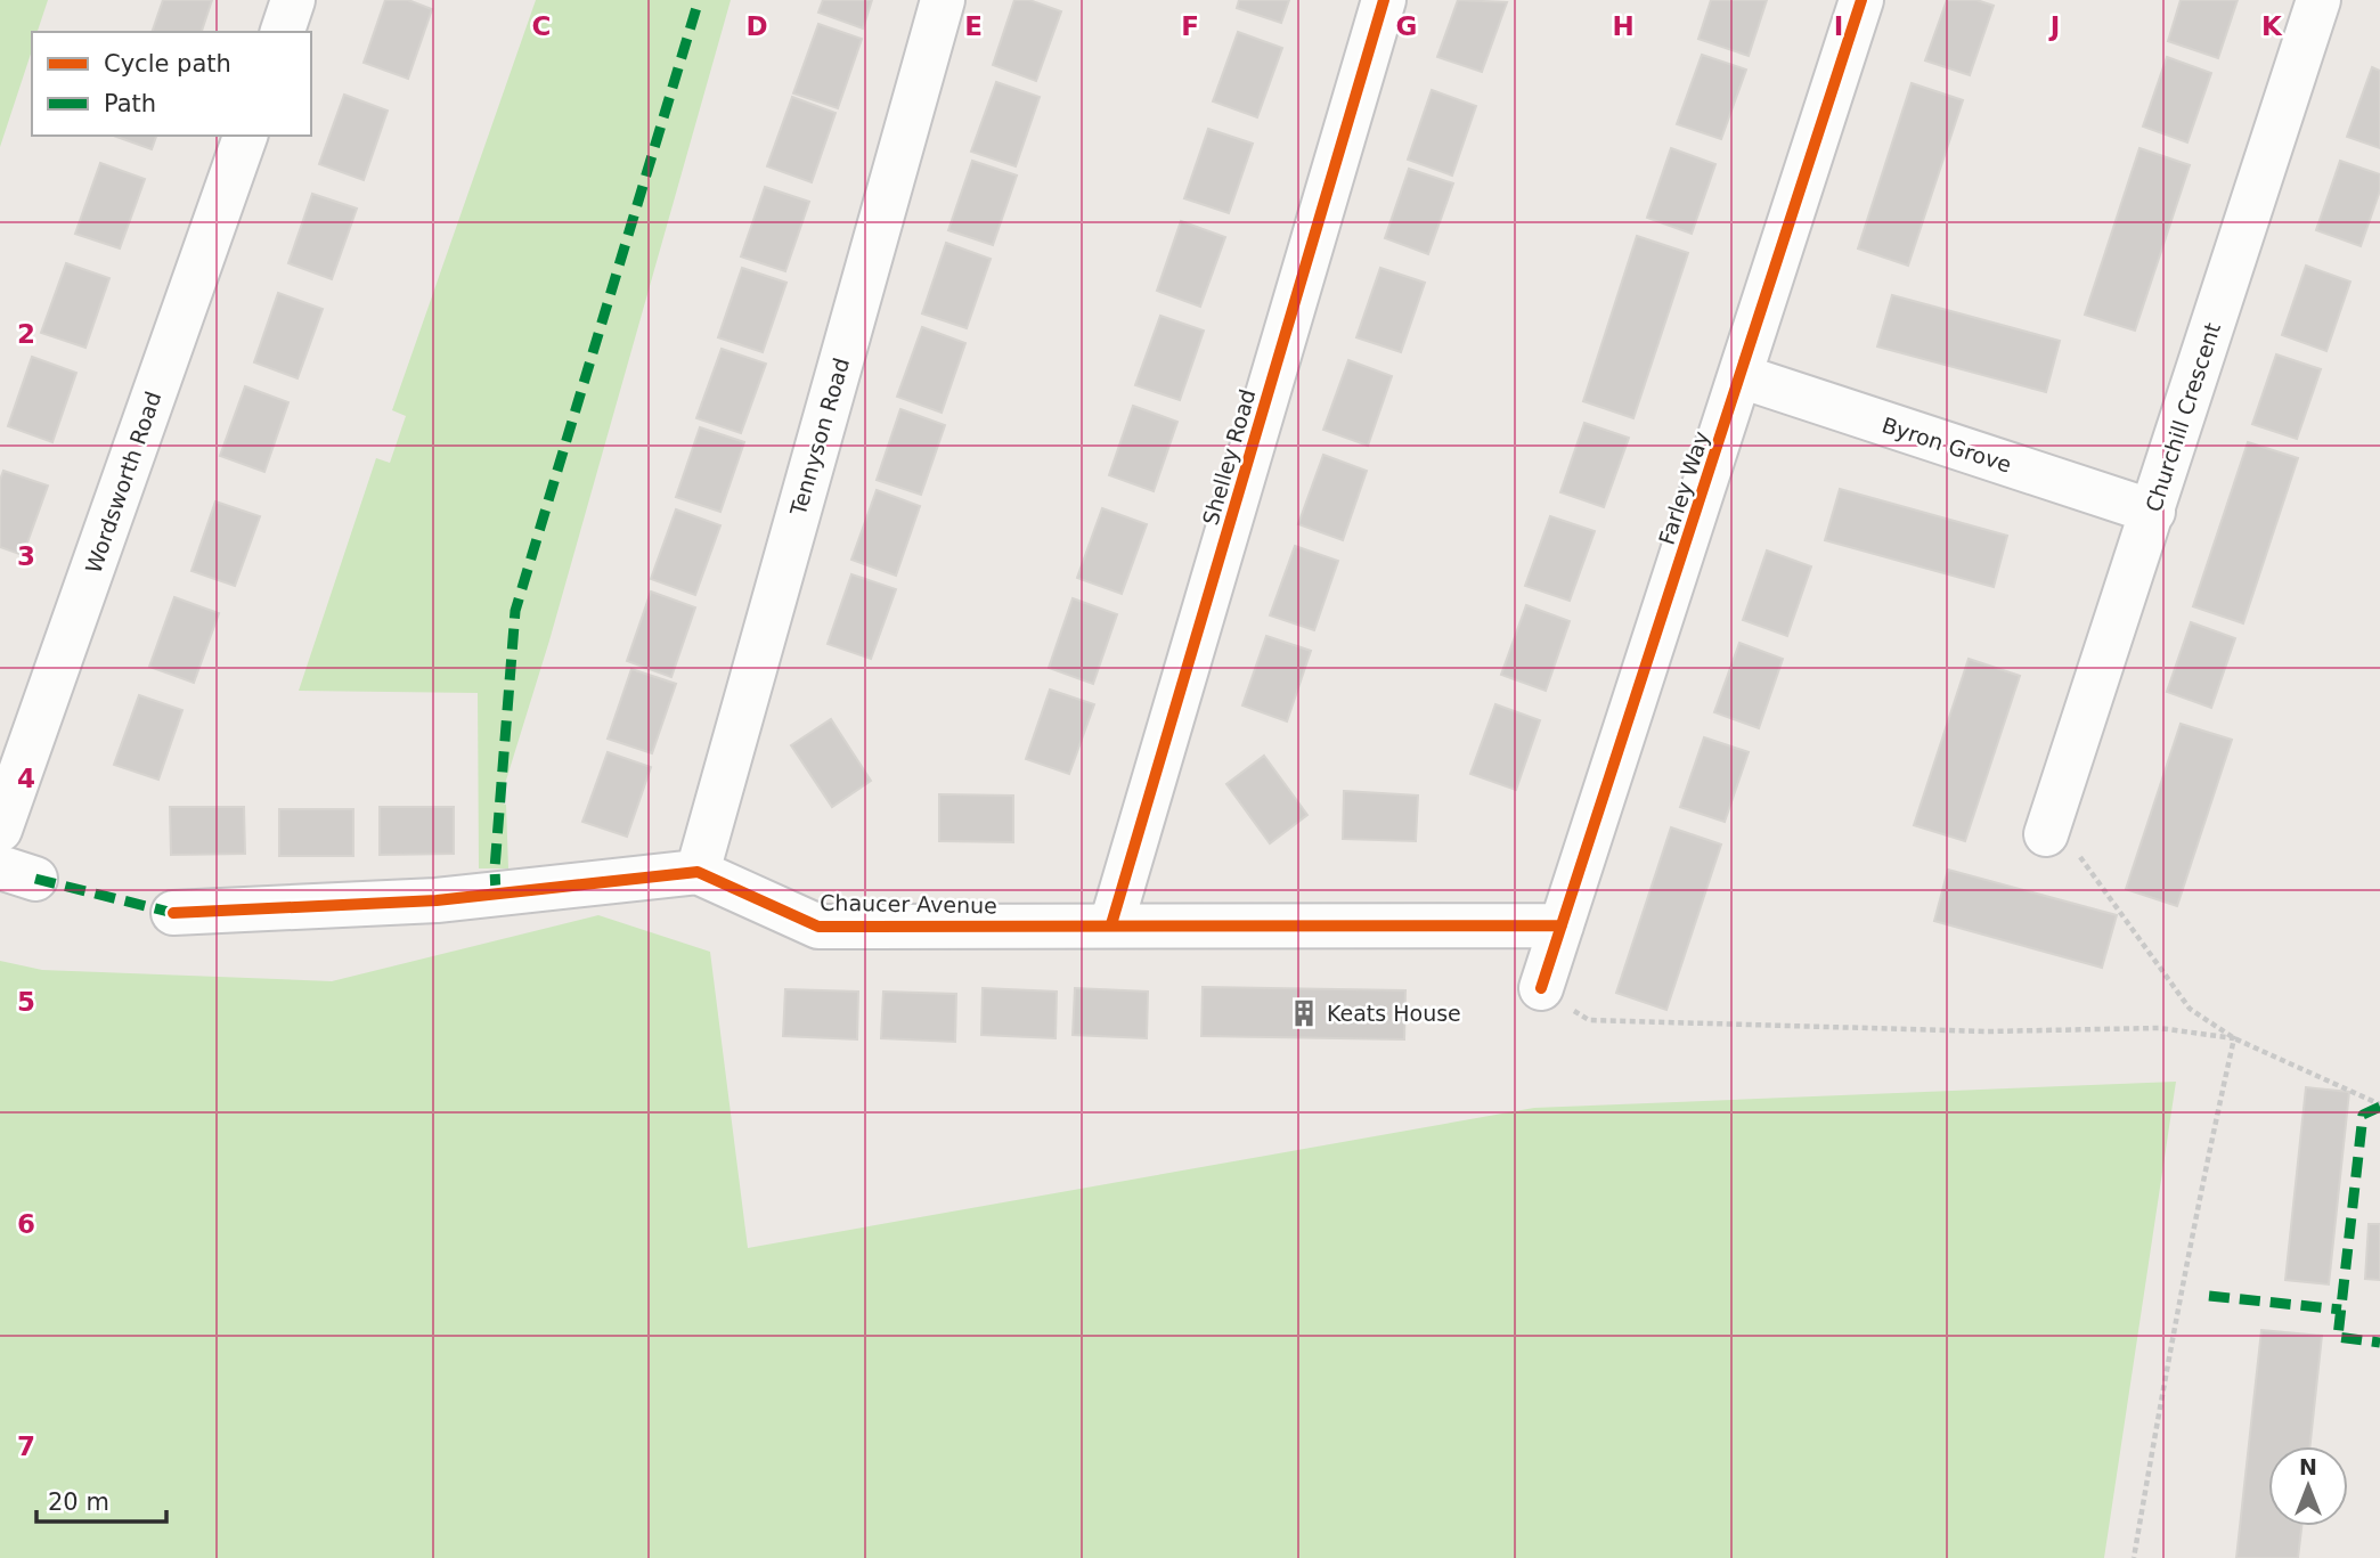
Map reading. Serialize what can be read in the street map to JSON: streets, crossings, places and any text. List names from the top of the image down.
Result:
{
  "streets": {
    "street": [
      "Churchill Crescent",
      "Tennyson Road",
      "Byron Grove",
      "Shelley Road",
      "Wordsworth Road",
      "Farley Way",
      "Chaucer Avenue"
    ]
  },
  "crossings": [
    ["Churchill Crescent", "Byron Grove"],
    ["Tennyson Road", "Chaucer Avenue"],
    ["Byron Grove", "Farley Way"],
    ["Shelley Road", "Chaucer Avenue"],
    ["Farley Way", "Chaucer Avenue"]
  ],
  "places": {
    "building": ["Keats House"]
  },
  "legend": ["Cycle path", "Path"],
  "scale_bar": "20 m",
  "north": "top",
  "grid": {
    "columns": [
      "C",
      "D",
      "E",
      "F",
      "G",
      "H",
      "I",
      "J",
      "K"
    ],
    "rows": [
      "2",
      "3",
      "4",
      "5",
      "6",
      "7"
    ]
  }
}
